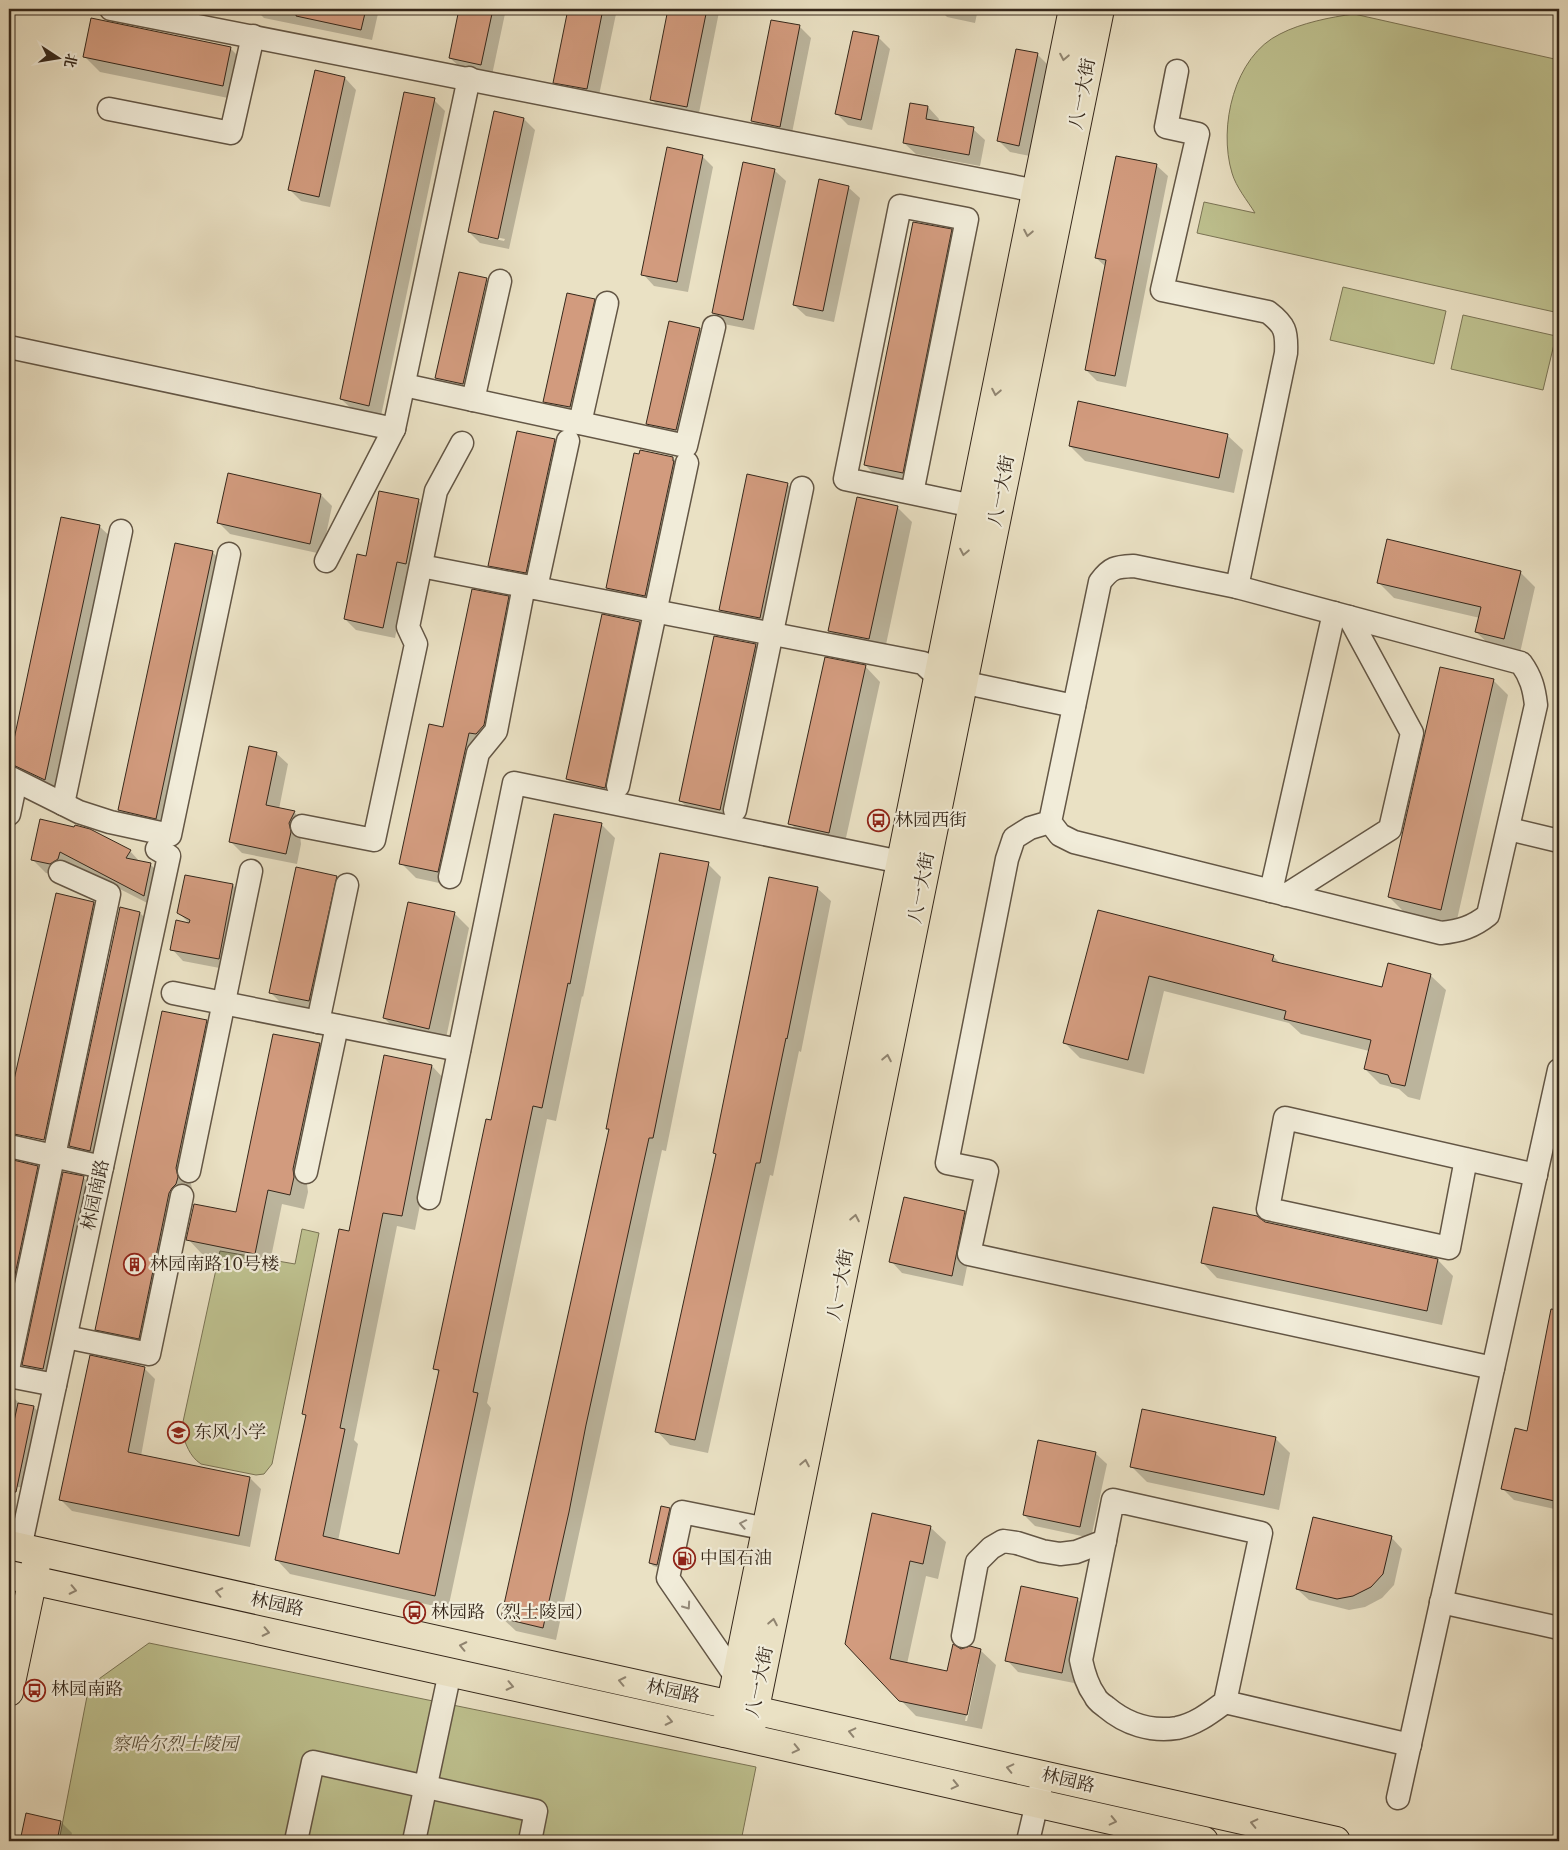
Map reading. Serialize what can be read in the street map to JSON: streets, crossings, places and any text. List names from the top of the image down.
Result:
{
  "streets": {
    "main road": ["八一大街", "林园路"],
    "street": ["林园南路"]
  },
  "crossings": [
    ["八一大街", "林园路"],
    ["林园南路", "林园路"]
  ],
  "parks": ["察哈尔烈士陵园"],
  "places": {
    "bus stop": ["林园西街", "林园路（烈士陵园）", "林园南路"],
    "building": ["林园南路10号楼"],
    "school or university": ["东风小学"],
    "fuel station": ["中国石油"]
  },
  "north": "right"
}
